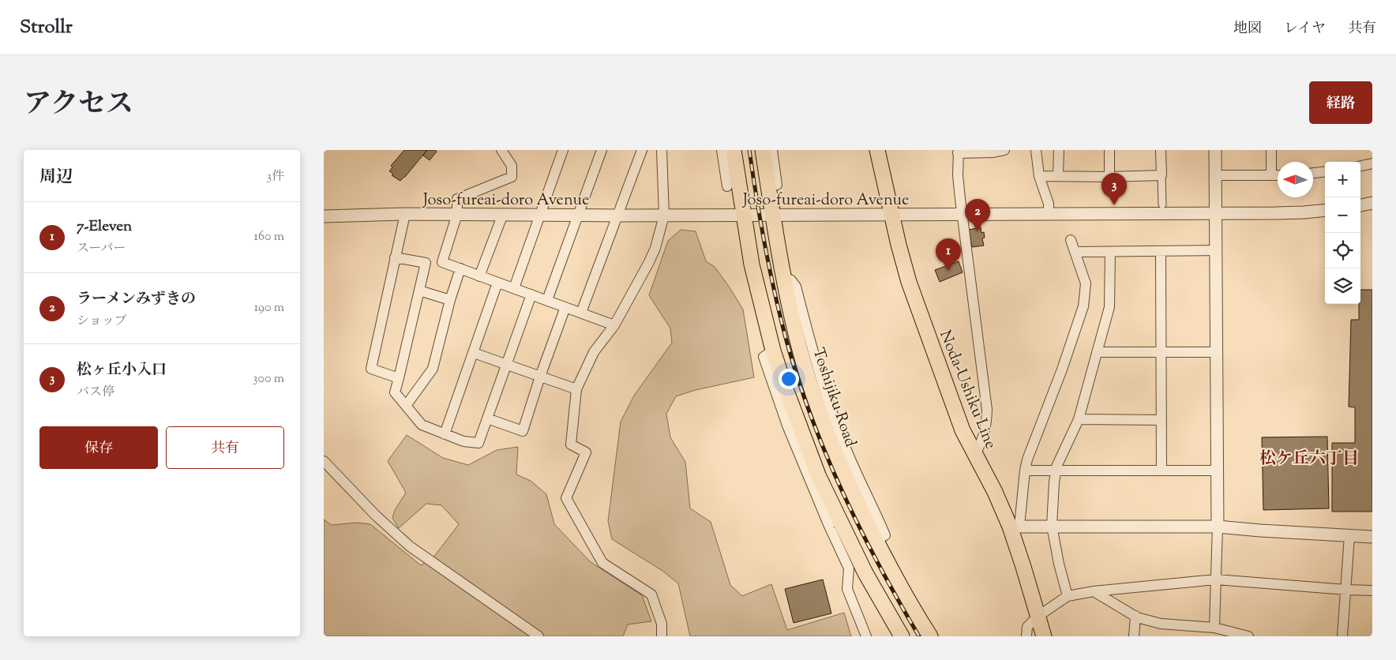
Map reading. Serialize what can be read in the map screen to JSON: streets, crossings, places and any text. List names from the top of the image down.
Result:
{
  "streets": {
    "main road": ["Noda-Ushiku Line", "Toshijiku Road"],
    "street": ["Joso-fureai-doro Avenue"]
  },
  "crossings": [
    ["Joso-fureai-doro Avenue", "Noda-Ushiku Line"],
    ["Joso-fureai-doro Avenue", "Toshijiku Road"]
  ],
  "districts": ["松ケ丘六丁目"],
  "north": "left",
  "page": {
    "header": "Strollr",
    "nav": ["地図", "レイヤ", "共有"],
    "title": "アクセス",
    "buttons": [
      "経路",
      ["保存", "共有"]
    ],
    "heading": ["周辺", "3件"],
    "map_buttons": ["+", "−"],
    "pins": ["3", "2", "1"],
    "list": [
      {
        "mark": "1",
        "name": "7-Eleven",
        "note": "スーパー",
        "value": "160 m"
      },
      {
        "mark": "2",
        "name": "ラーメンみずきの",
        "note": "ショップ",
        "value": "190 m"
      },
      {
        "mark": "3",
        "name": "松ヶ丘小入口",
        "note": "バス停",
        "value": "300 m"
      }
    ]
  }
}
